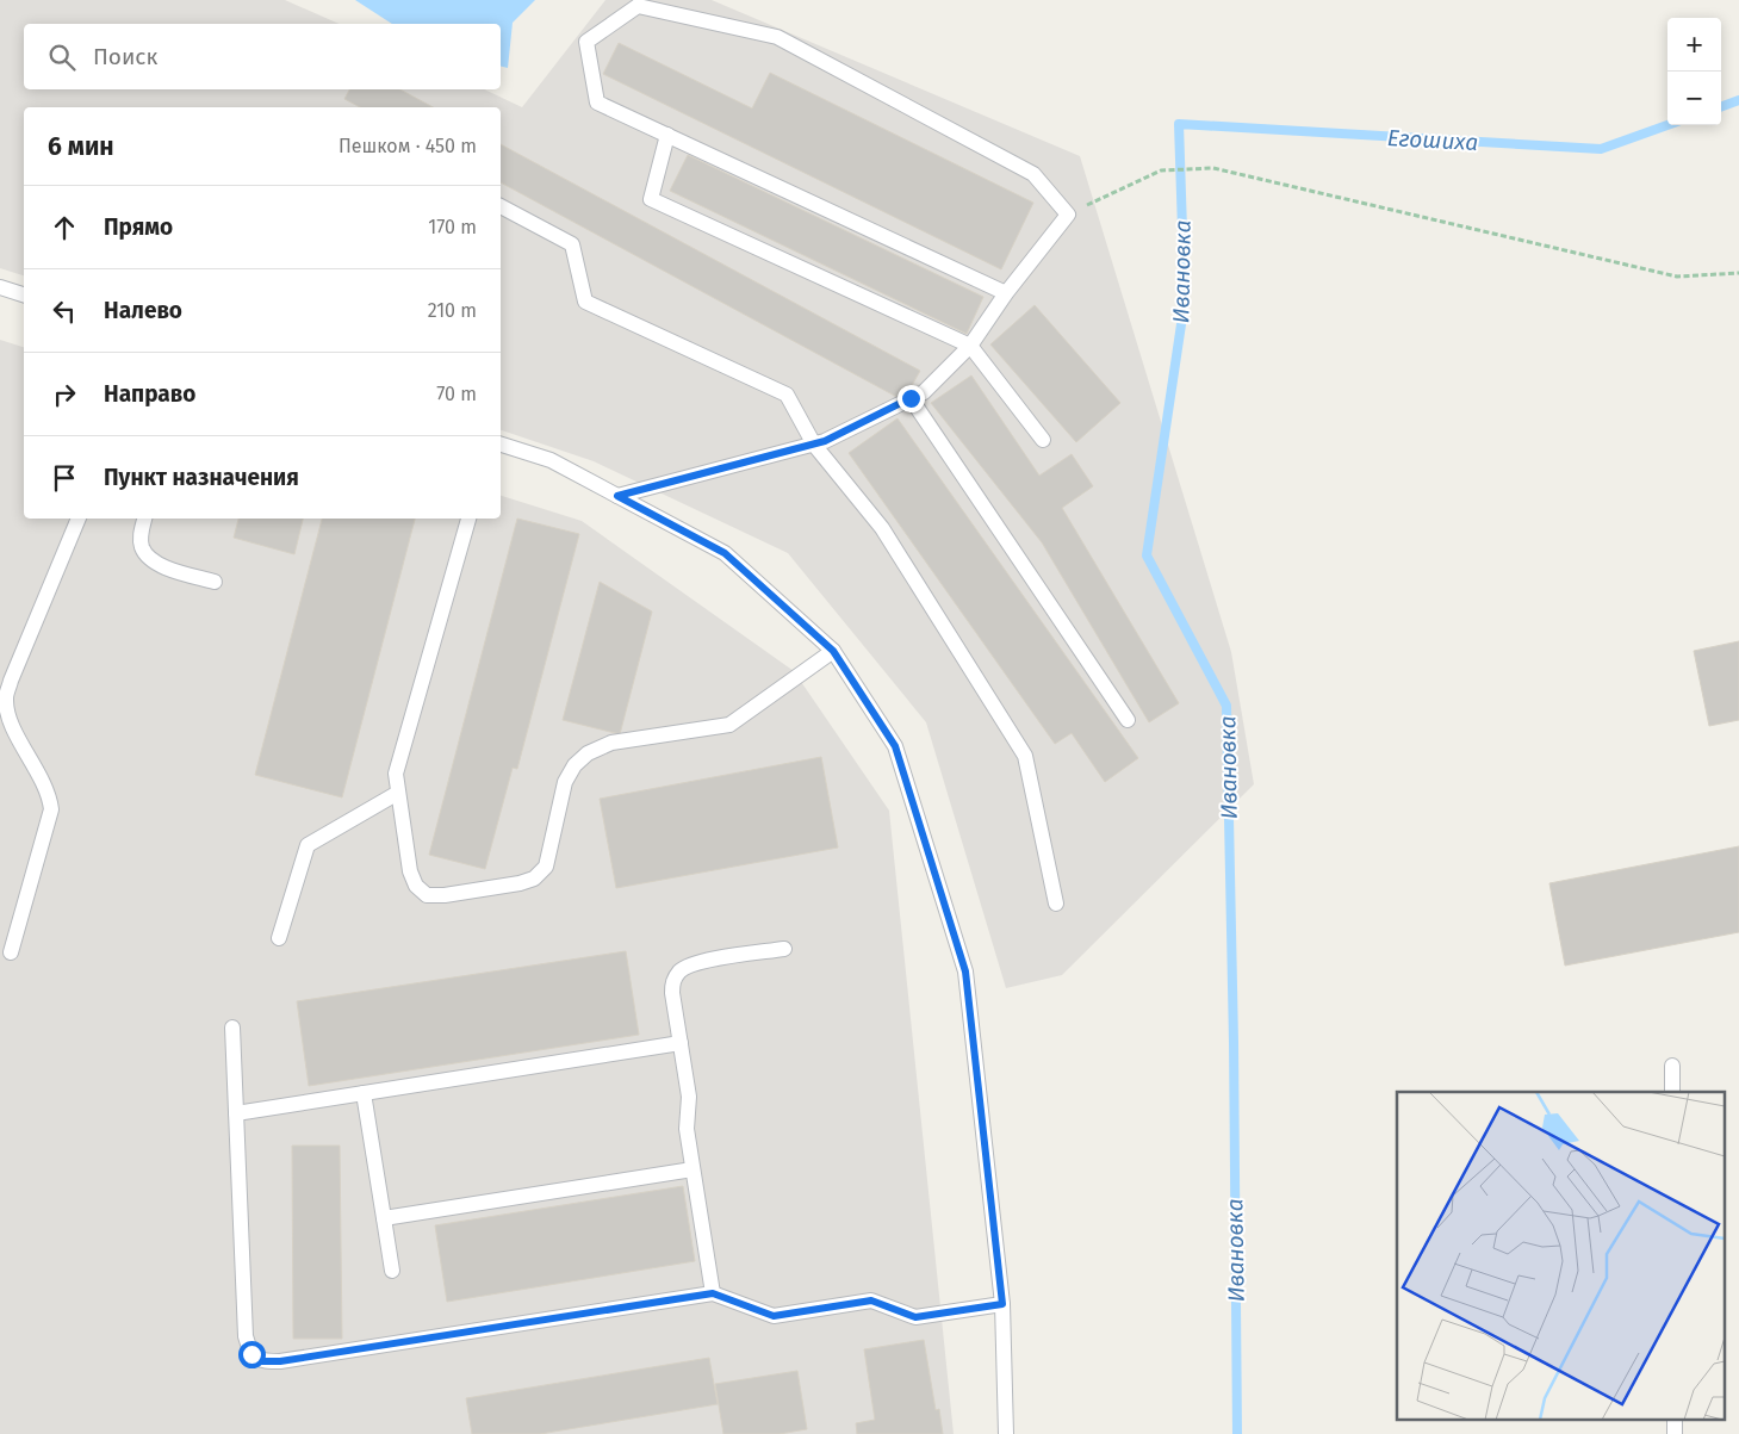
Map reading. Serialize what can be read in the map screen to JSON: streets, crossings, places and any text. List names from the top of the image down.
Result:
{
  "water": ["Егошиха", "Ивановка"],
  "page": {
    "map_buttons": ["+", "−"],
    "search": "Поиск",
    "heading": ["6 мин", "Пешком · 450 m"],
    "list": [
      ["Прямо", "170 m"],
      ["Налево", "210 m"],
      ["Направо", "70 m"],
      "Пункт назначения"
    ]
  }
}
